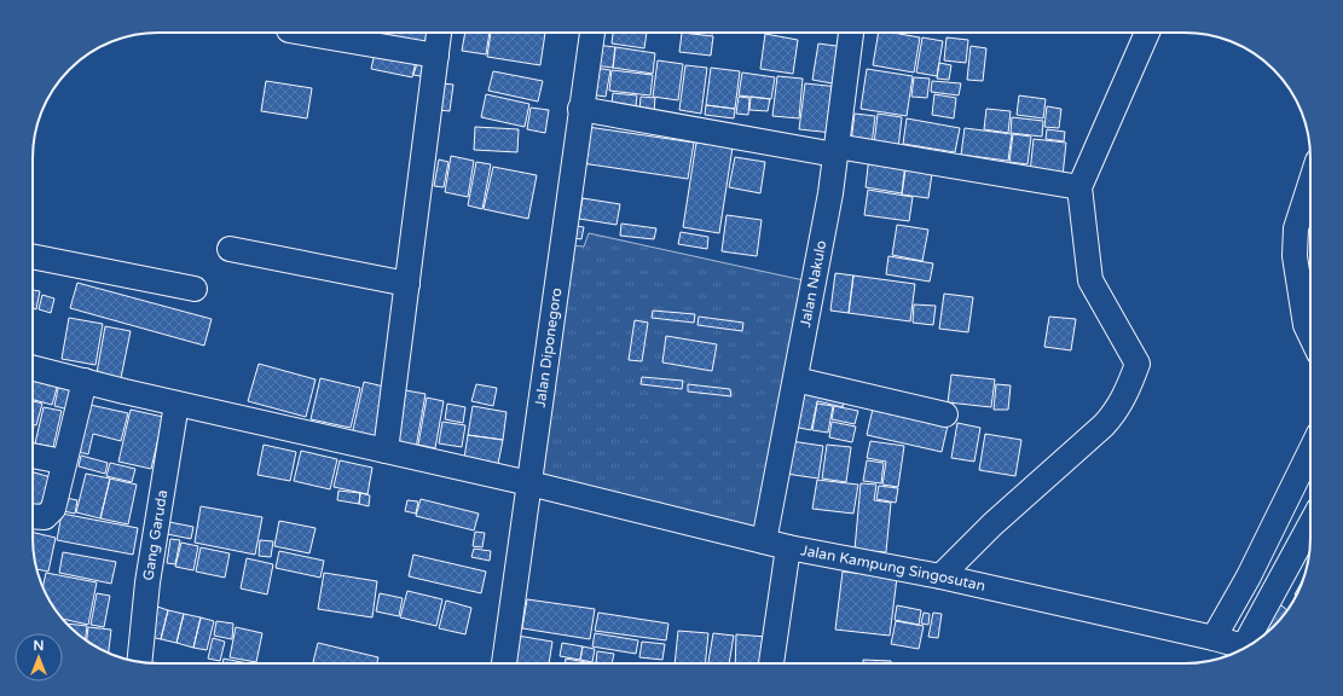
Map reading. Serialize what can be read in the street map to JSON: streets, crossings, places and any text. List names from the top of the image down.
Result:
{
  "streets": {
    "street": [
      "Jalan Nakulo",
      "Jalan Diponegoro",
      "Gang Garuda",
      "Jalan Kampung Singosutan"
    ]
  },
  "crossings": [
    ["Jalan Nakulo", "Jalan Kampung Singosutan"],
    ["Jalan Diponegoro", "Jalan Kampung Singosutan"],
    ["Gang Garuda", "Jalan Kampung Singosutan"]
  ],
  "north": "top"
}
